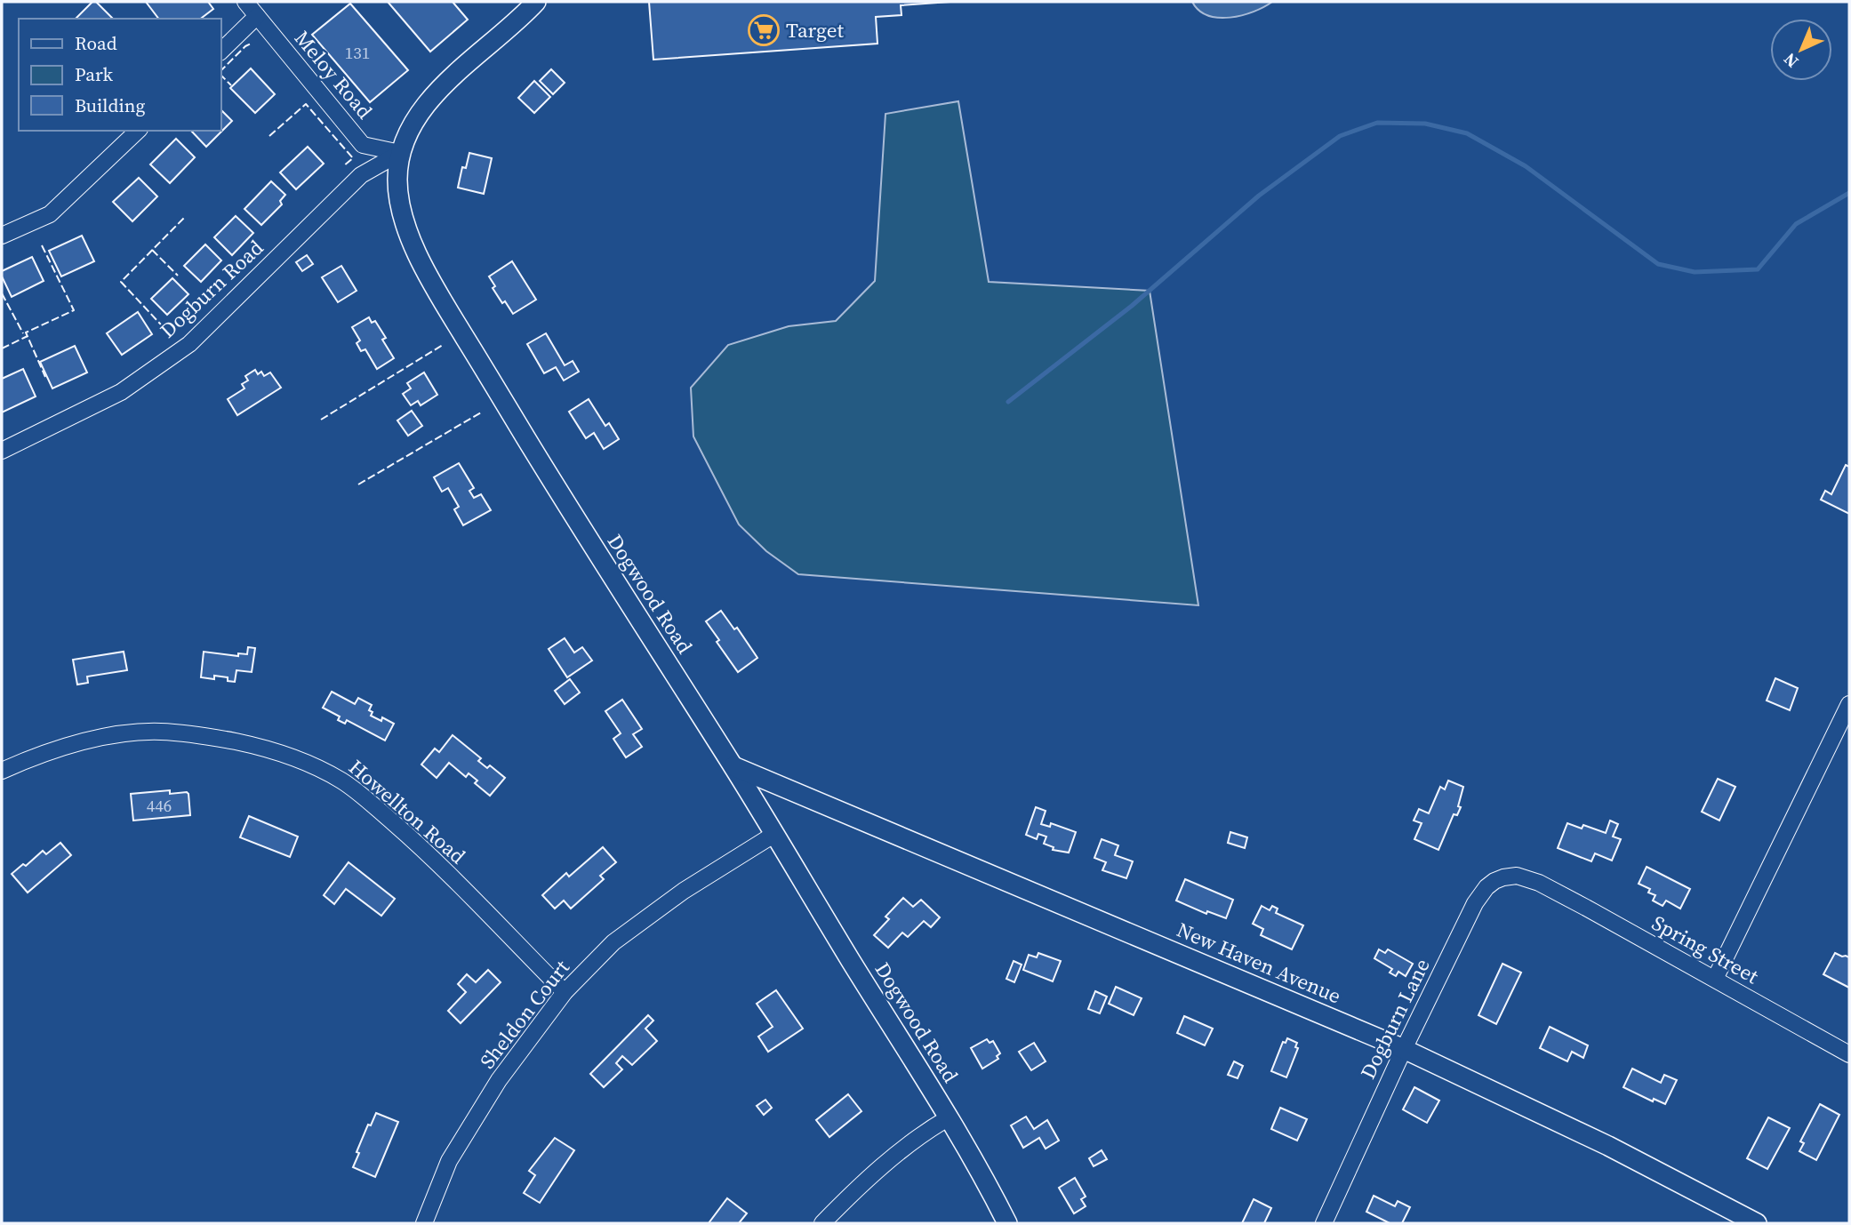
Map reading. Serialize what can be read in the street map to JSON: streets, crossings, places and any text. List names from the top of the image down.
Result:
{
  "streets": {
    "street": [
      "Meloy Road",
      "Dogburn Road",
      "Dogwood Road",
      "Howellton Road",
      "Spring Street",
      "New Haven Avenue",
      "Sheldon Court",
      "Dogburn Lane"
    ]
  },
  "crossings": [
    ["Meloy Road", "Dogburn Road"],
    ["Meloy Road", "Dogwood Road"],
    ["Dogburn Road", "Dogwood Road"],
    ["Dogwood Road", "New Haven Avenue"],
    ["Dogwood Road", "Sheldon Court"],
    ["Howellton Road", "Sheldon Court"],
    ["Spring Street", "Dogburn Lane"],
    ["New Haven Avenue", "Dogburn Lane"]
  ],
  "places": {
    "supermarket": ["Target"]
  },
  "house_numbers": ["131", "446"],
  "legend": ["Road", "Park", "Building"],
  "north": "bottom left"
}
